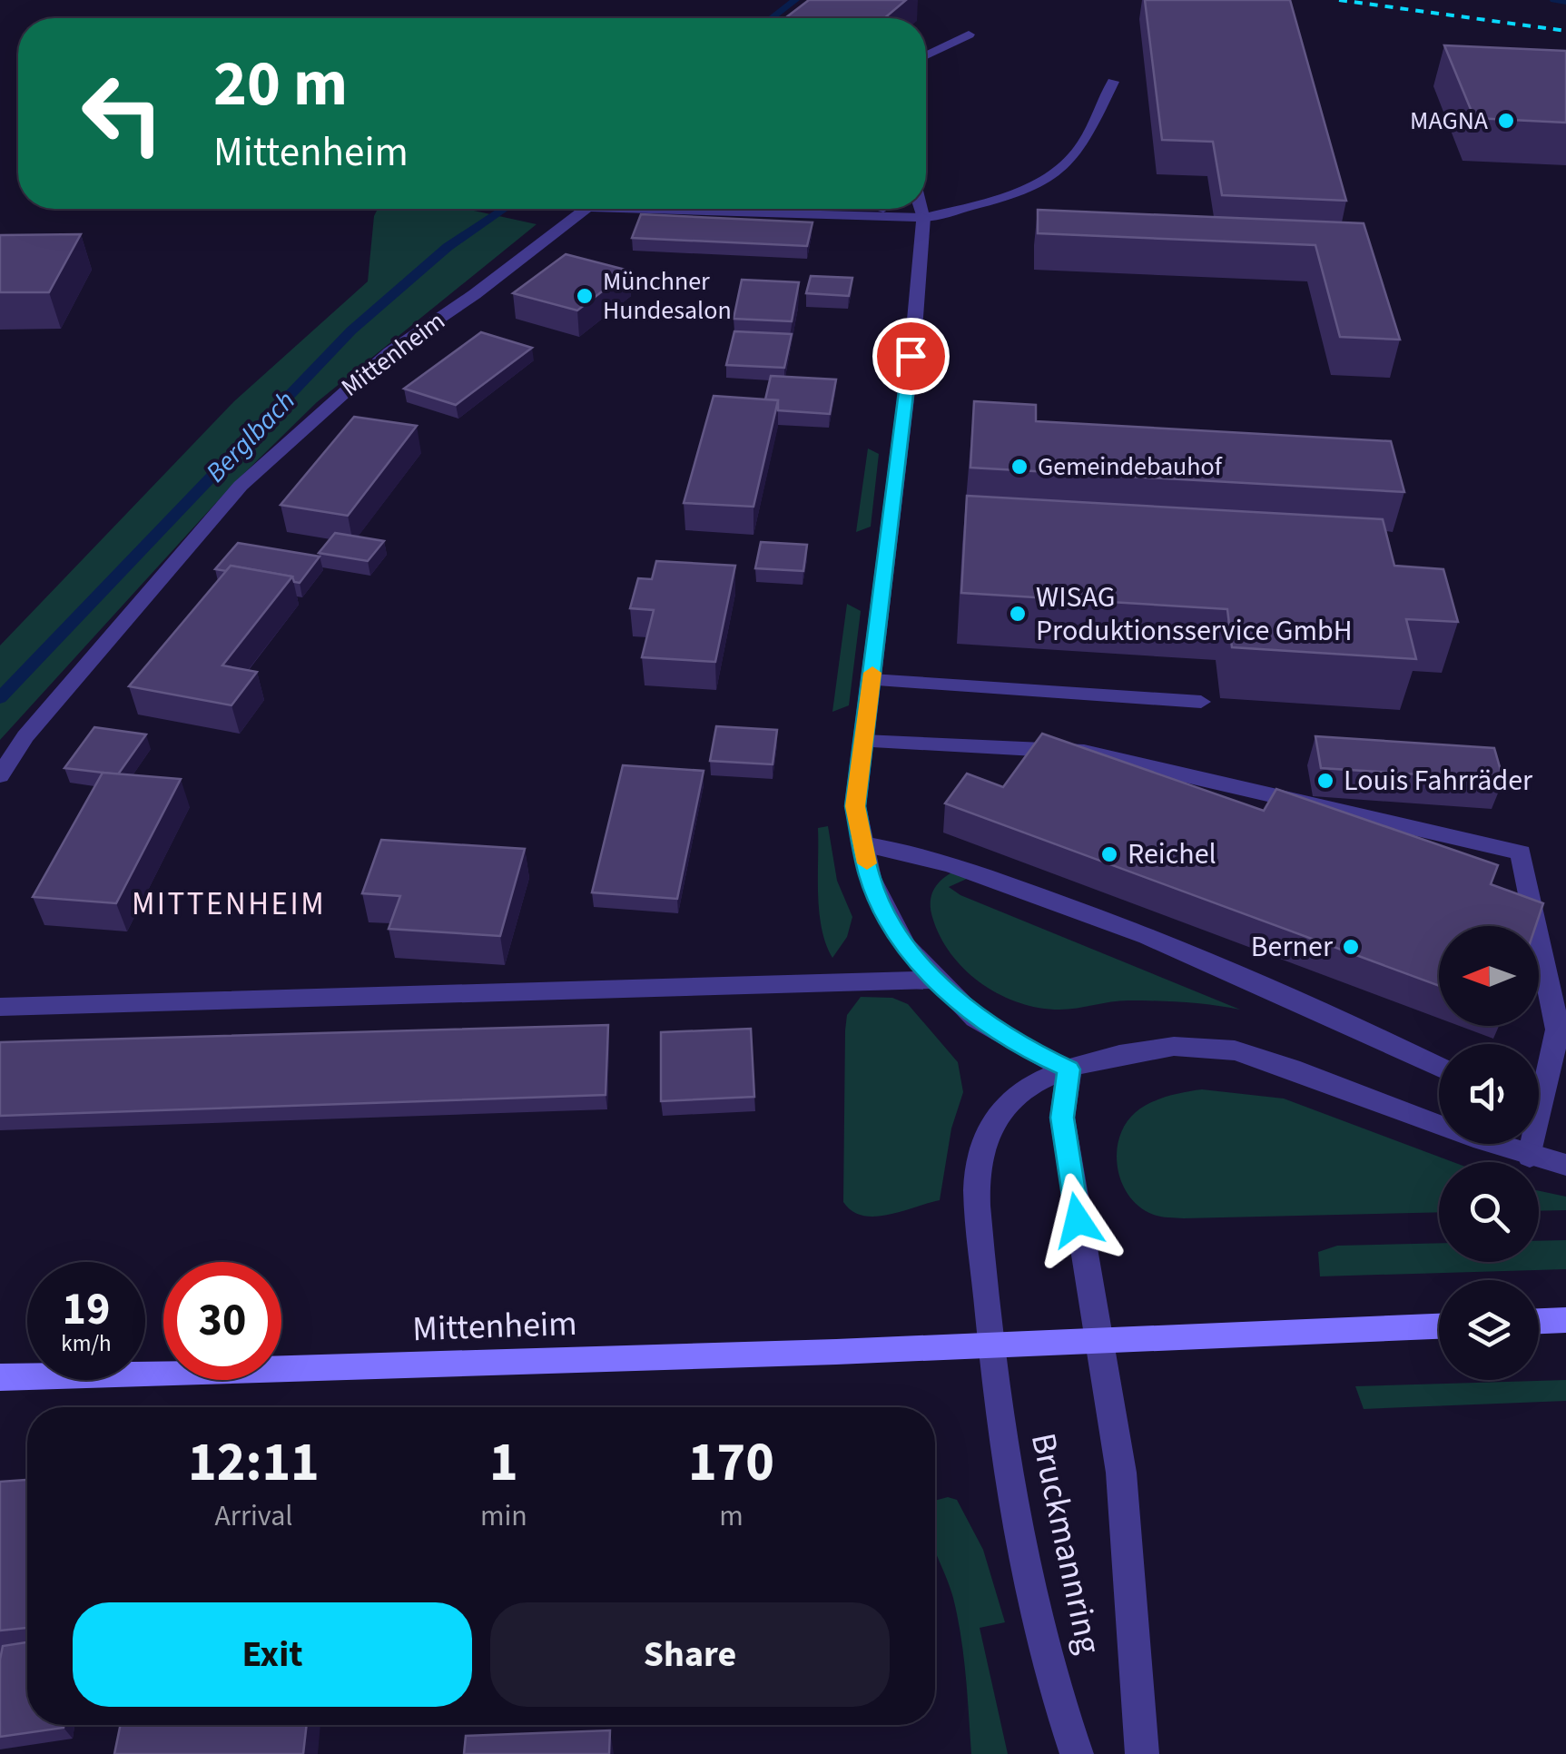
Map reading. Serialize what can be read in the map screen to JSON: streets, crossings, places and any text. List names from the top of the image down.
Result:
{
  "streets": {
    "main road": ["Mittenheim"],
    "street": ["Bruckmannring"]
  },
  "crossings": [
    ["Mittenheim", "Bruckmannring"]
  ],
  "districts": ["MITTENHEIM"],
  "water": ["Berglbach"],
  "places": [
    "MAGNA",
    "Münchner Hundesalon",
    "Gemeindebauhof",
    "WISAG Produktionsservice GmbH",
    "Louis Fahrräder",
    "Reichel",
    "Berner"
  ],
  "north": "left",
  "page": {
    "turn": ["20 m", "Mittenheim"],
    "speed": "19 km/h",
    "limit": "30",
    "eta": [
      "12:11",
      "Arrival",
      "1",
      "min",
      "170",
      "m"
    ],
    "buttons": ["Exit", "Share"]
  }
}
